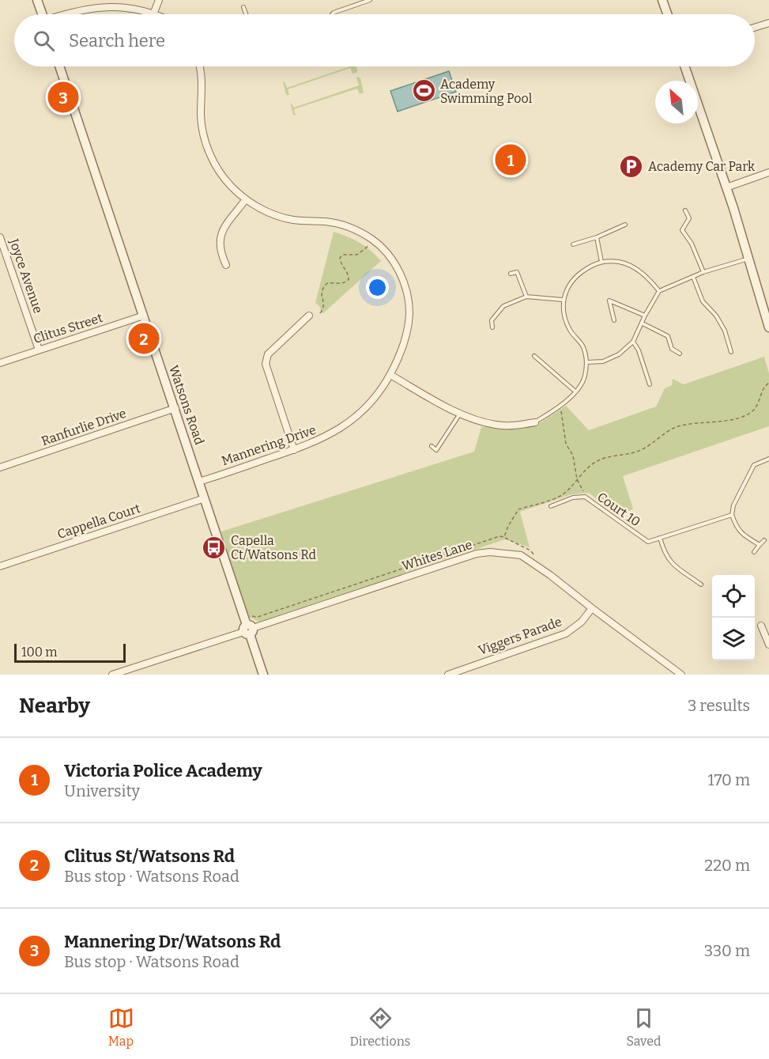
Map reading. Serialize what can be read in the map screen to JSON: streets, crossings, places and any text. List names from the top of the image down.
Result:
{
  "streets": {
    "street": [
      "Joyce Avenue",
      "Clitus Street",
      "Watsons Road",
      "Ranfurlie Drive",
      "Mannering Drive",
      "Cappella Court",
      "Whites Lane",
      "Viggers Parade"
    ],
    "lane": ["Court 10"]
  },
  "crossings": [
    ["Joyce Avenue", "Clitus Street"],
    ["Clitus Street", "Watsons Road"],
    ["Watsons Road", "Ranfurlie Drive"],
    ["Watsons Road", "Mannering Drive"],
    ["Watsons Road", "Cappella Court"],
    ["Watsons Road", "Whites Lane"],
    ["Whites Lane", "Viggers Parade"]
  ],
  "places": {
    "sports": ["Academy Swimming Pool"],
    "parking": ["Academy Car Park"],
    "bus stop": ["Capella Ct/Watsons Rd"]
  },
  "scale_bar": "100 m",
  "north": "top left",
  "page": {
    "search": "Search here",
    "pins": ["3", "1", "2"],
    "scale": "100 m",
    "heading": ["Nearby", "3 results"],
    "list": [
      {
        "mark": "1",
        "name": "Victoria Police Academy",
        "note": "University",
        "value": "170 m"
      },
      {
        "mark": "2",
        "name": "Clitus St/Watsons Rd",
        "note": "Bus stop · Watsons Road",
        "value": "220 m"
      },
      {
        "mark": "3",
        "name": "Mannering Dr/Watsons Rd",
        "note": "Bus stop · Watsons Road",
        "value": "330 m"
      }
    ],
    "nav": ["Map", "Directions", "Saved"]
  }
}
